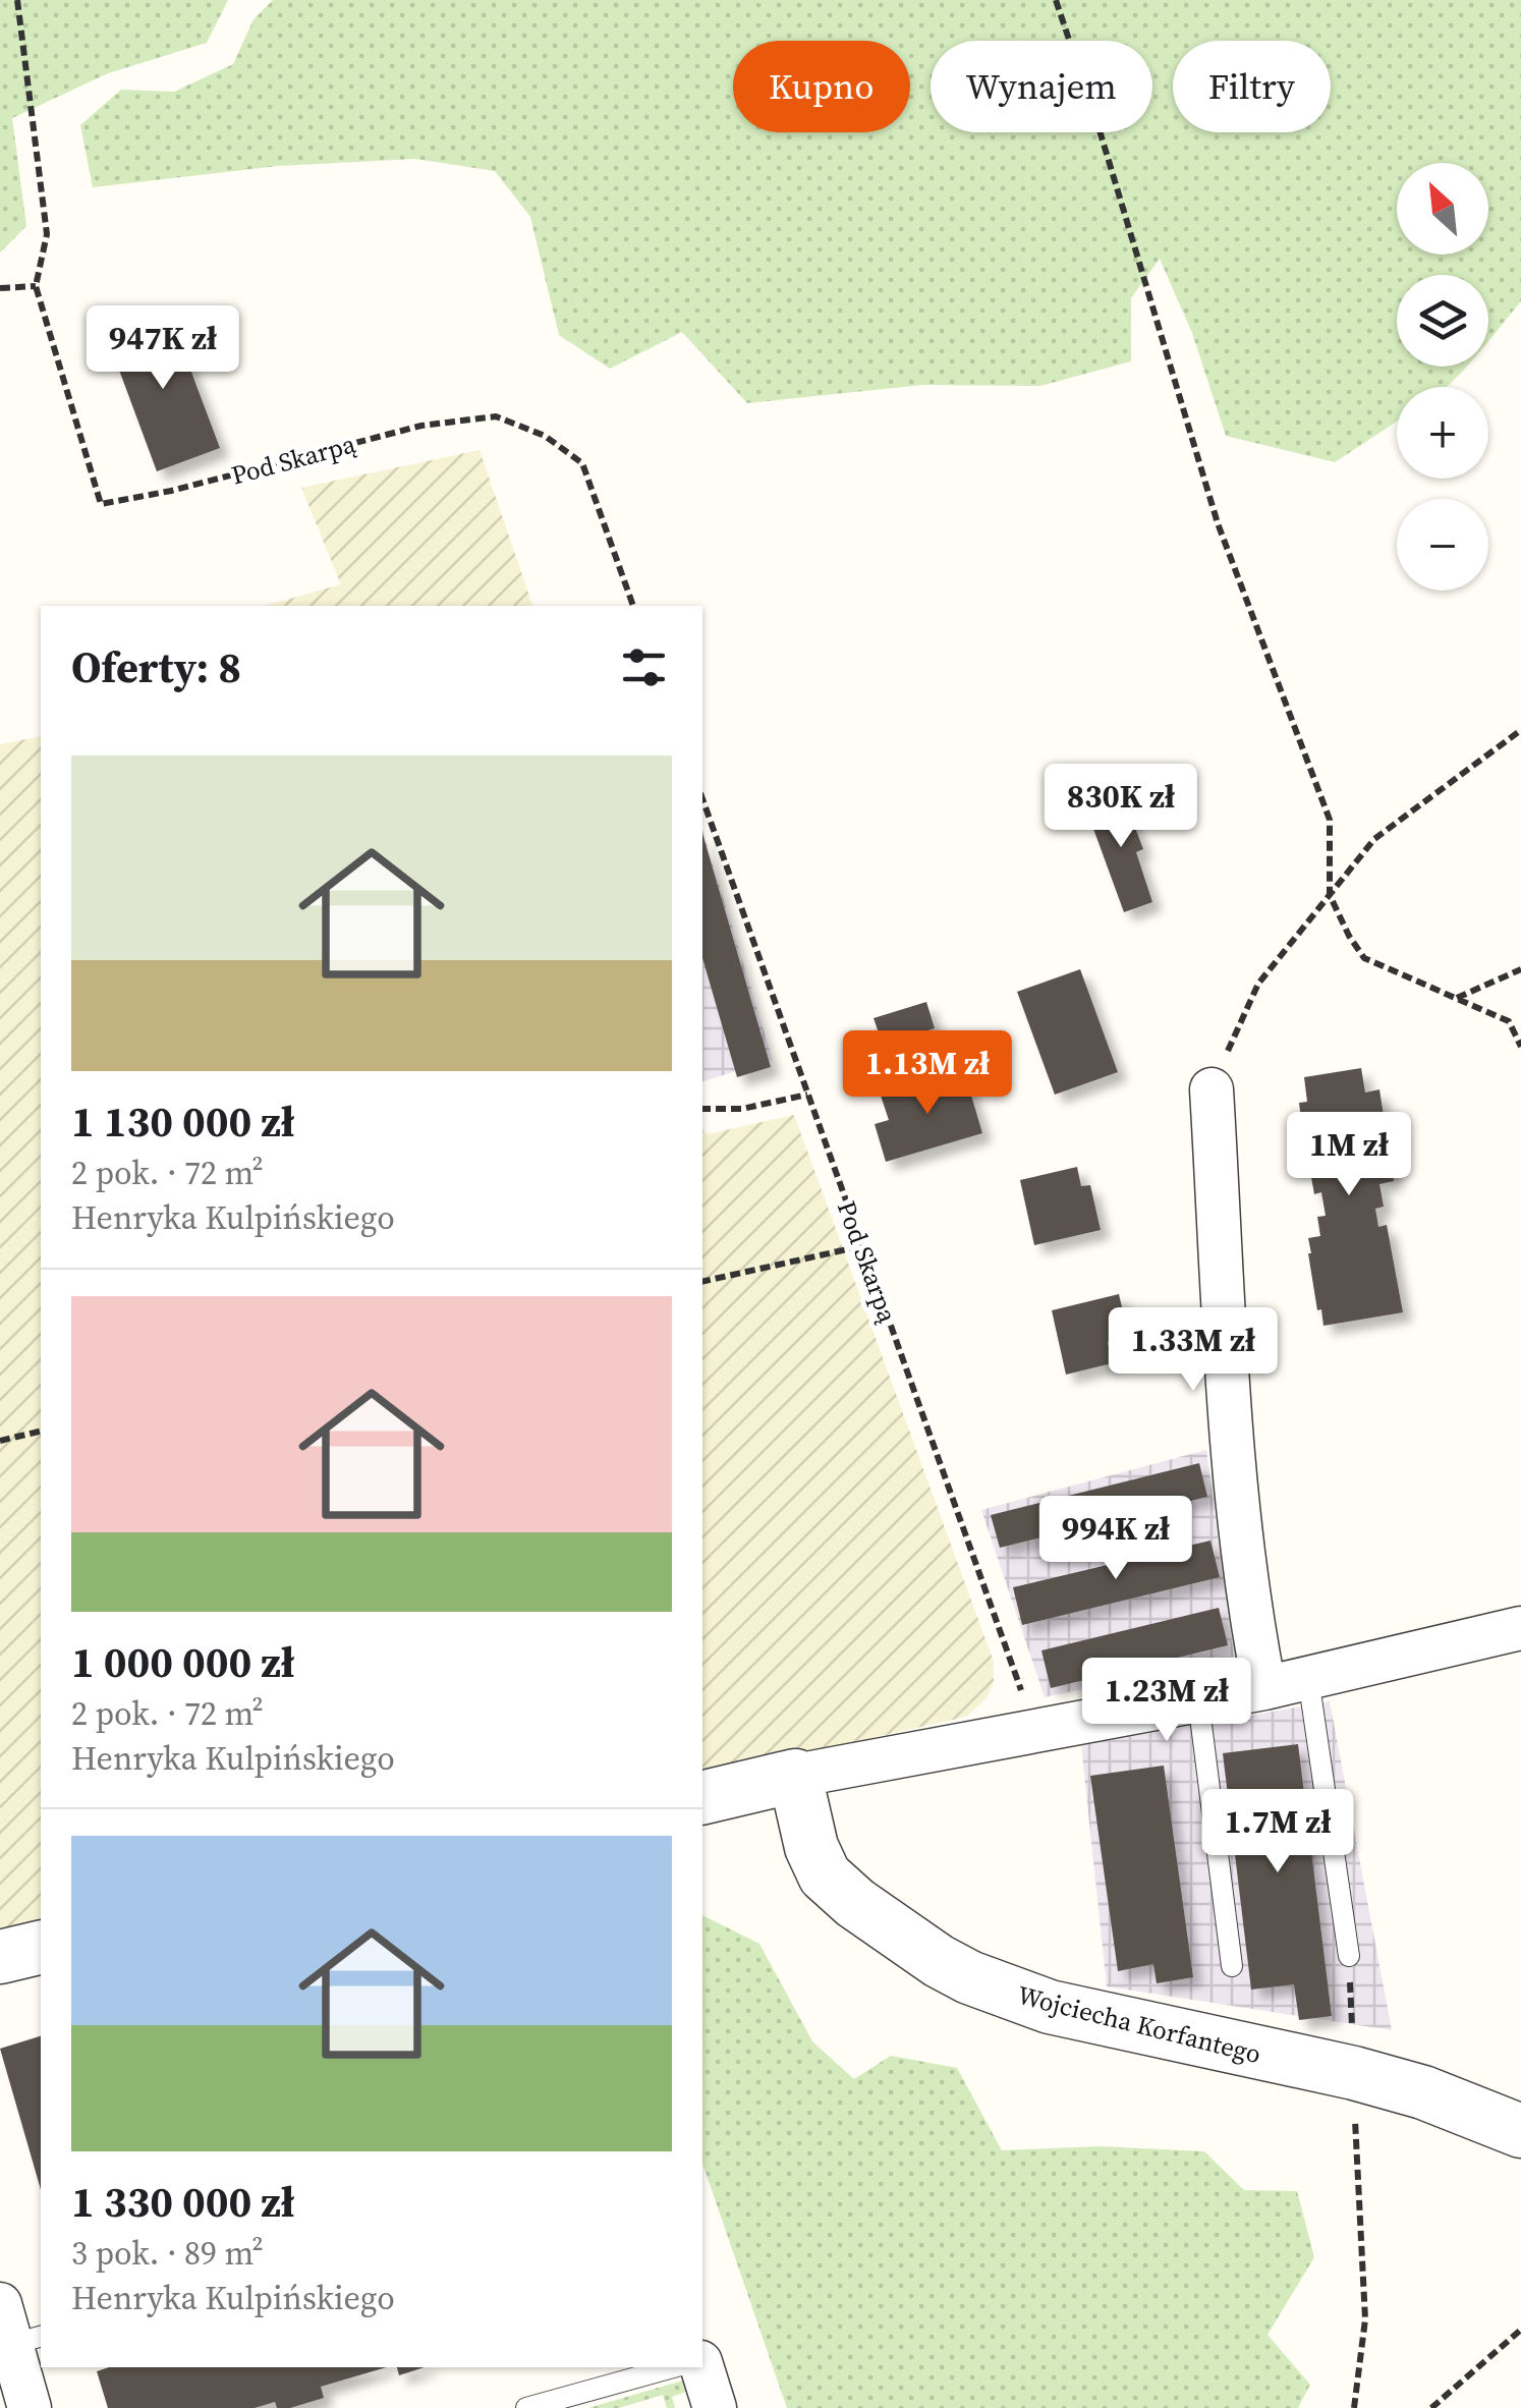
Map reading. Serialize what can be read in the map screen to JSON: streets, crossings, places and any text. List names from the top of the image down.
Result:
{
  "streets": {
    "street": ["Wojciecha Korfantego"],
    "path": ["Pod Skarpą"]
  },
  "north": "top left",
  "page": {
    "chip": ["Kupno", "Wynajem", "Filtry"],
    "map_buttons": ["+", "−"],
    "price": [
      "947K zł",
      "830K zł",
      "1.13M zł",
      "1M zł",
      "1.33M zł",
      "994K zł",
      "1.23M zł",
      "1.7M zł"
    ],
    "heading": "Oferty: 8",
    "list": [
      {
        "name": "1 130 000 zł",
        "note": "2 pok. · 72 m² · Henryka Kulpińskiego"
      },
      {
        "name": "1 000 000 zł",
        "note": "2 pok. · 72 m² · Henryka Kulpińskiego"
      },
      {
        "name": "1 330 000 zł",
        "note": "3 pok. · 89 m² · Henryka Kulpińskiego"
      }
    ]
  }
}
